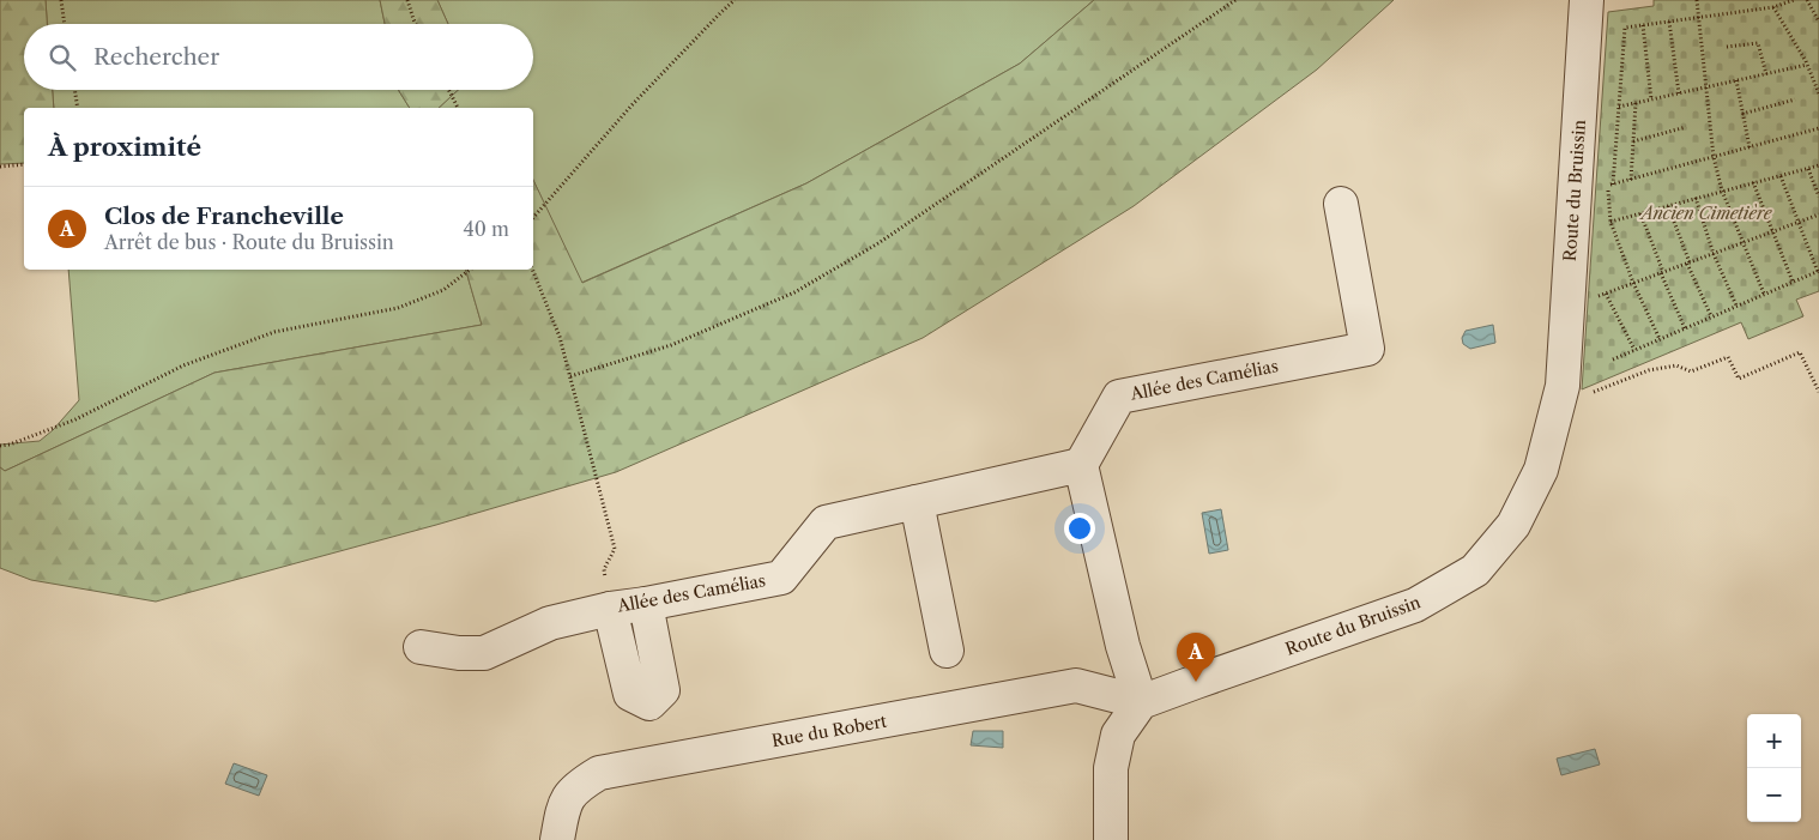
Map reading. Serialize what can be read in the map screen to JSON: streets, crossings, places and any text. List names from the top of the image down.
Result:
{
  "streets": {
    "street": ["Route du Bruissin", "Allée des Camélias", "Rue du Robert"]
  },
  "crossings": [
    ["Route du Bruissin", "Rue du Robert"]
  ],
  "parks": ["Ancien Cimetière"],
  "page": {
    "search": "Rechercher",
    "heading": "À proximité",
    "list": [
      {
        "mark": "A",
        "name": "Clos de Francheville",
        "note": "Arrêt de bus · Route du Bruissin",
        "value": "40 m"
      }
    ],
    "pins": "A",
    "map_buttons": ["+", "−"]
  }
}
